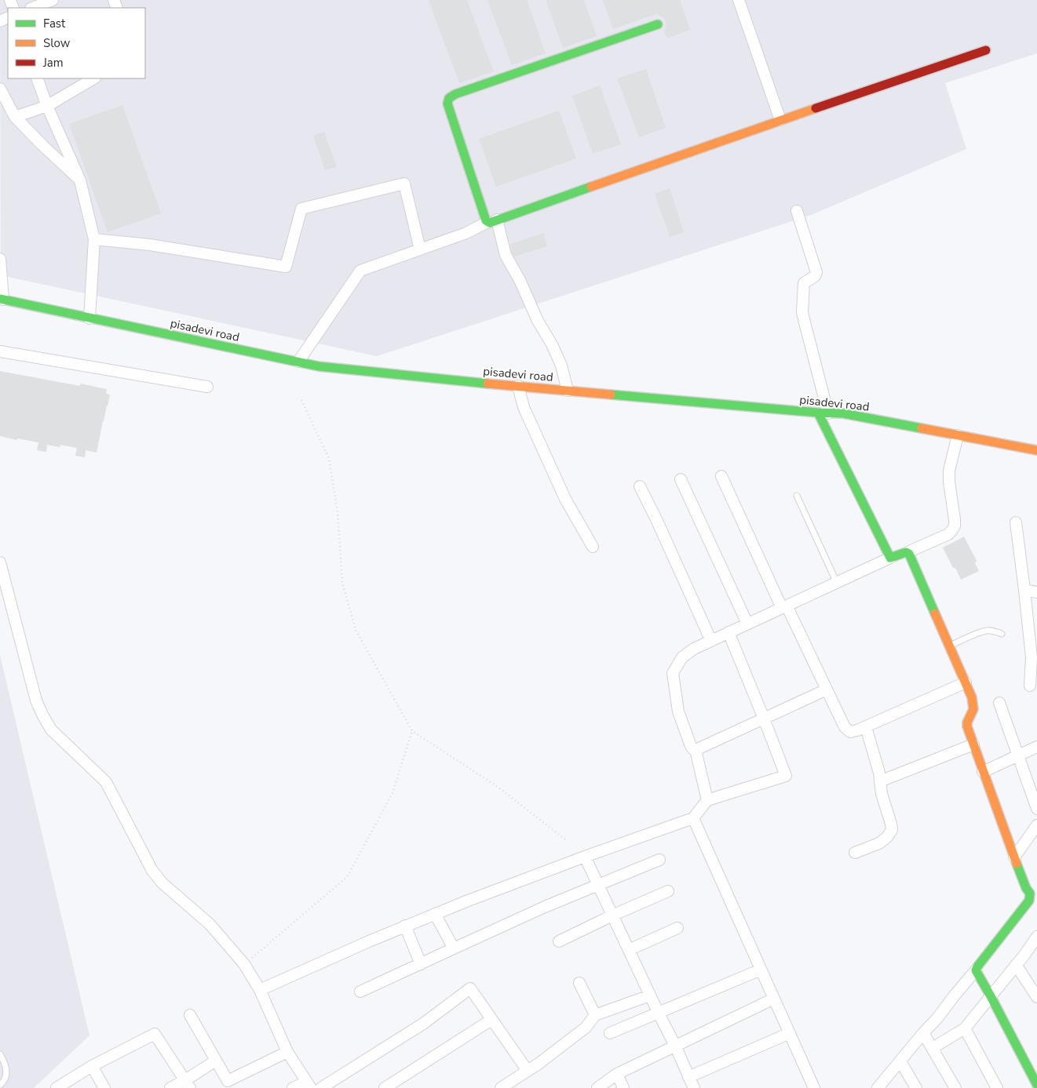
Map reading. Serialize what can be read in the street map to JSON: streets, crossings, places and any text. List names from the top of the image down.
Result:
{
  "streets": {
    "street": ["pisadevi road"]
  },
  "legend": ["Fast", "Slow", "Jam"]
}
